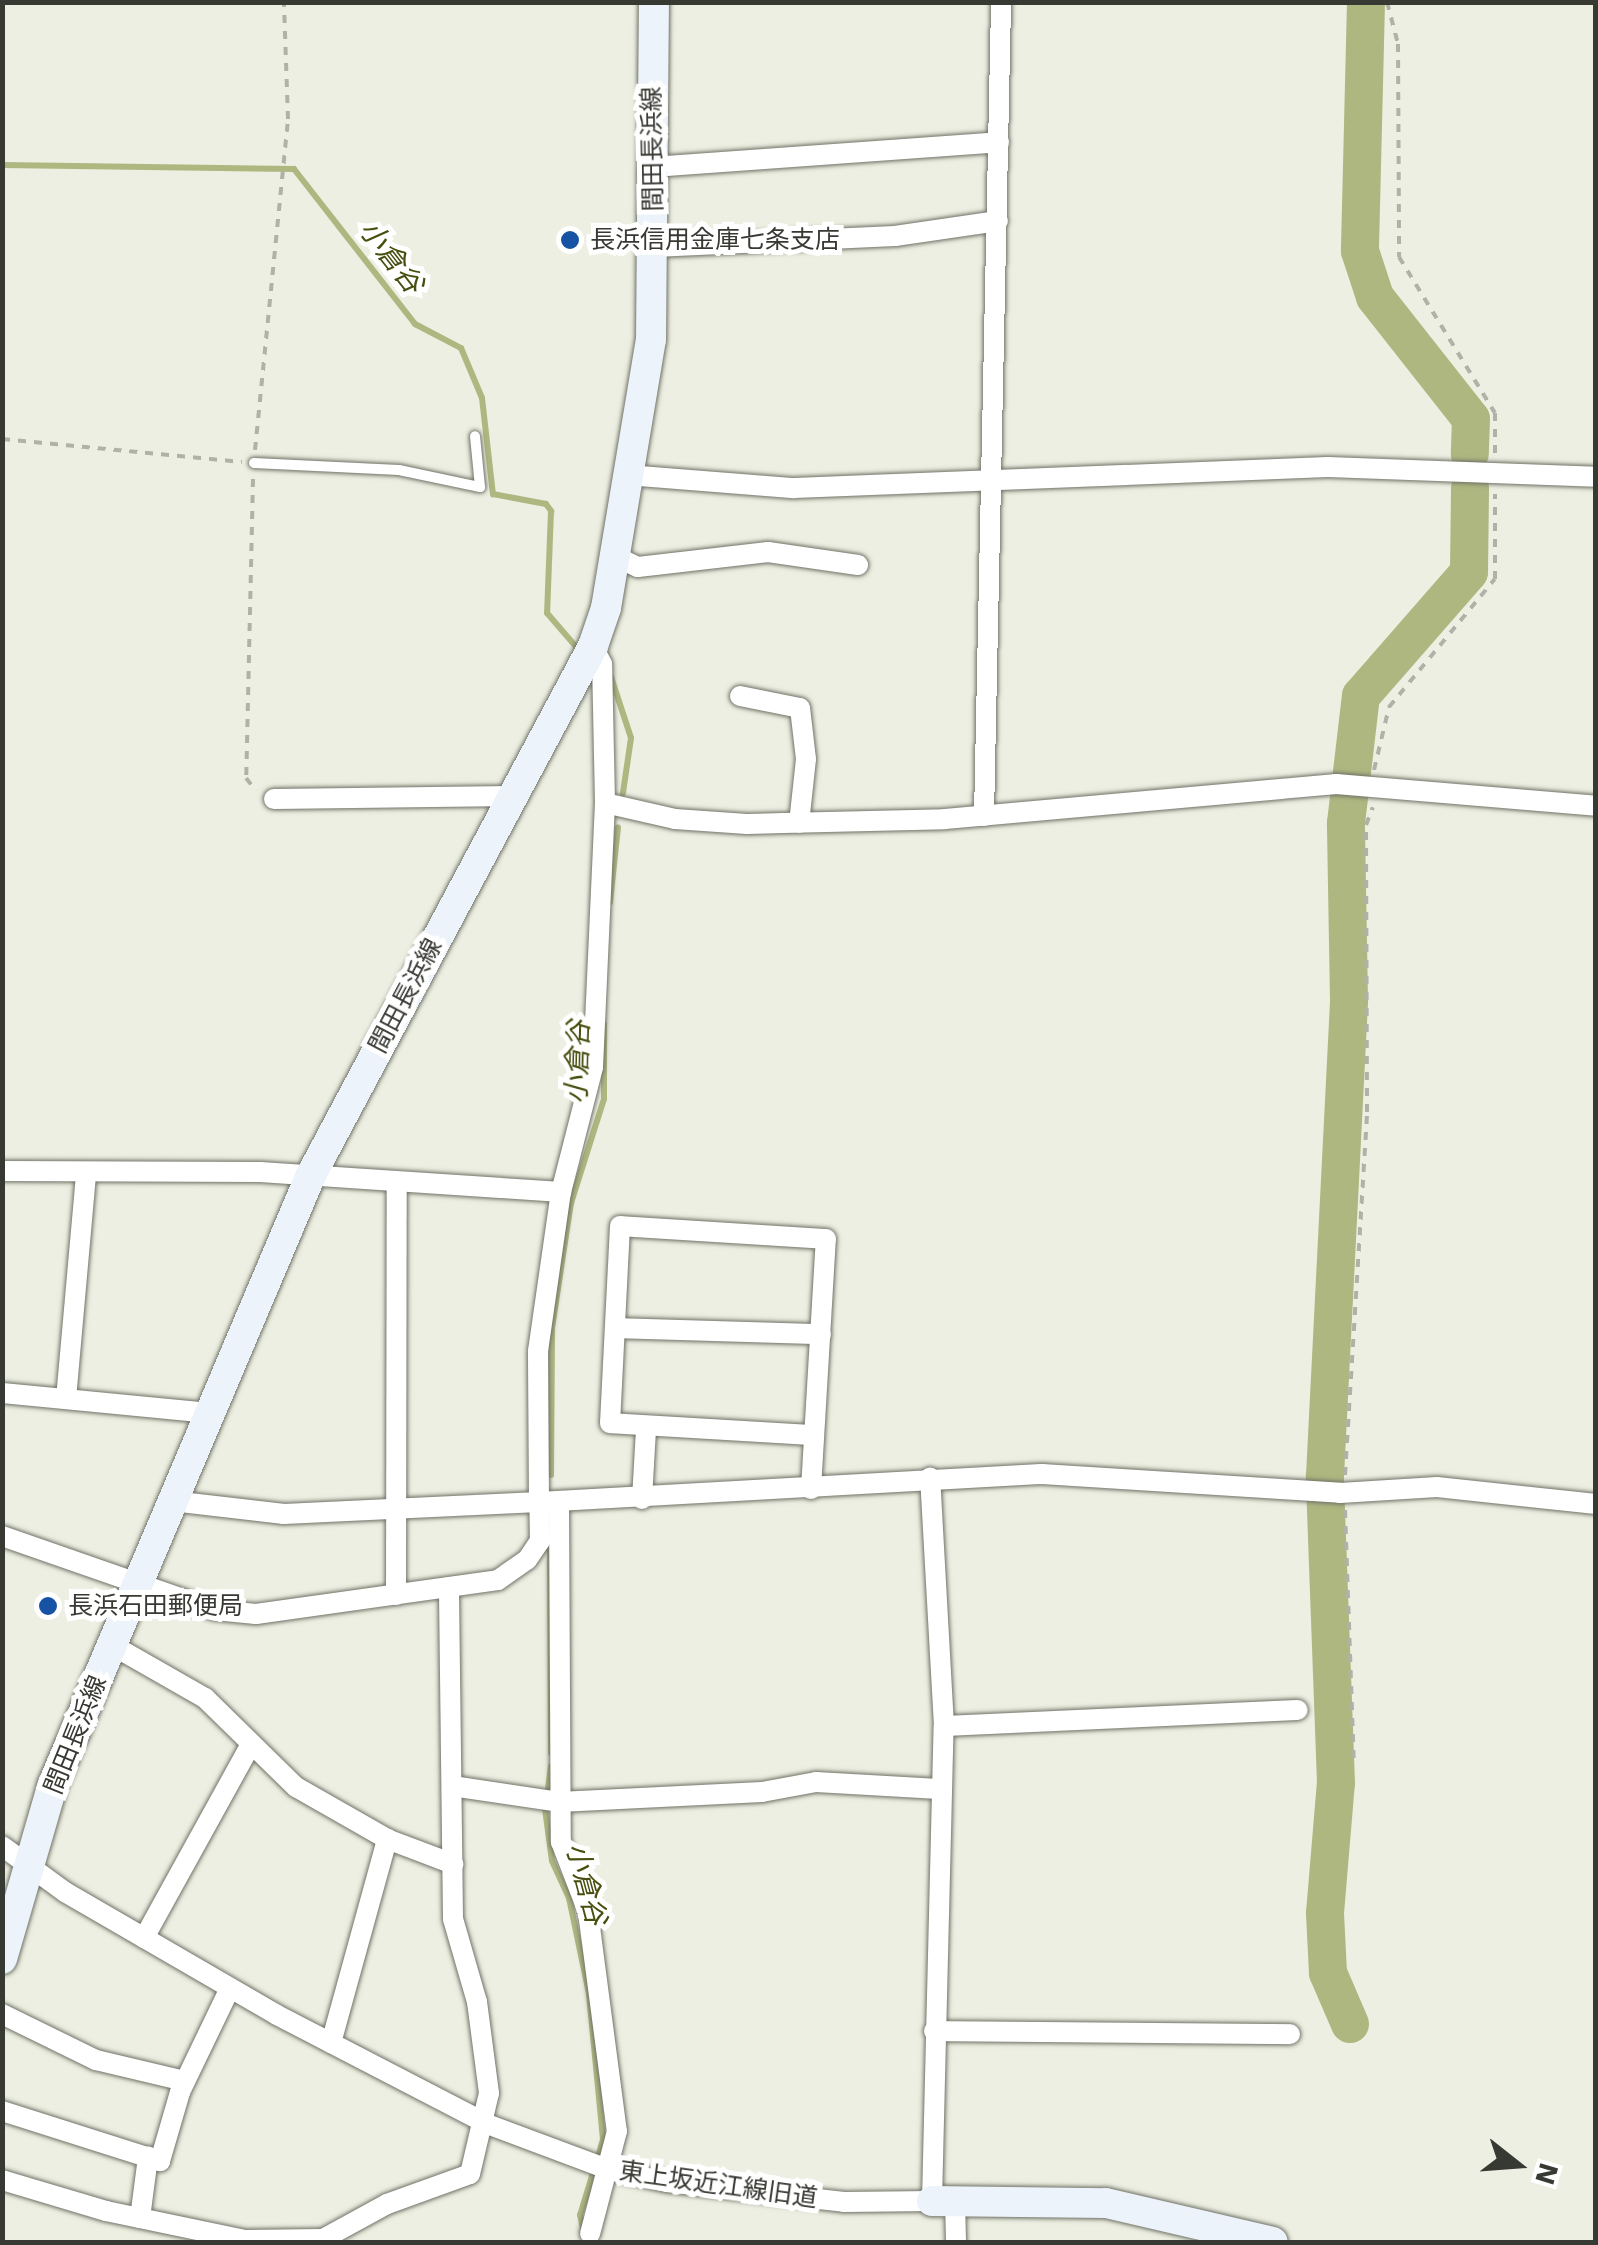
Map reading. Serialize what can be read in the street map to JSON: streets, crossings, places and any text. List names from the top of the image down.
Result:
{
  "streets": {
    "main road": ["間田長浜線", "東上坂近江線旧道"]
  },
  "crossings": [
    ["間田長浜線", "東上坂近江線旧道"]
  ],
  "water": ["小倉谷"],
  "places": ["長浜信用金庫七条支店", "長浜石田郵便局"],
  "north": "right"
}
